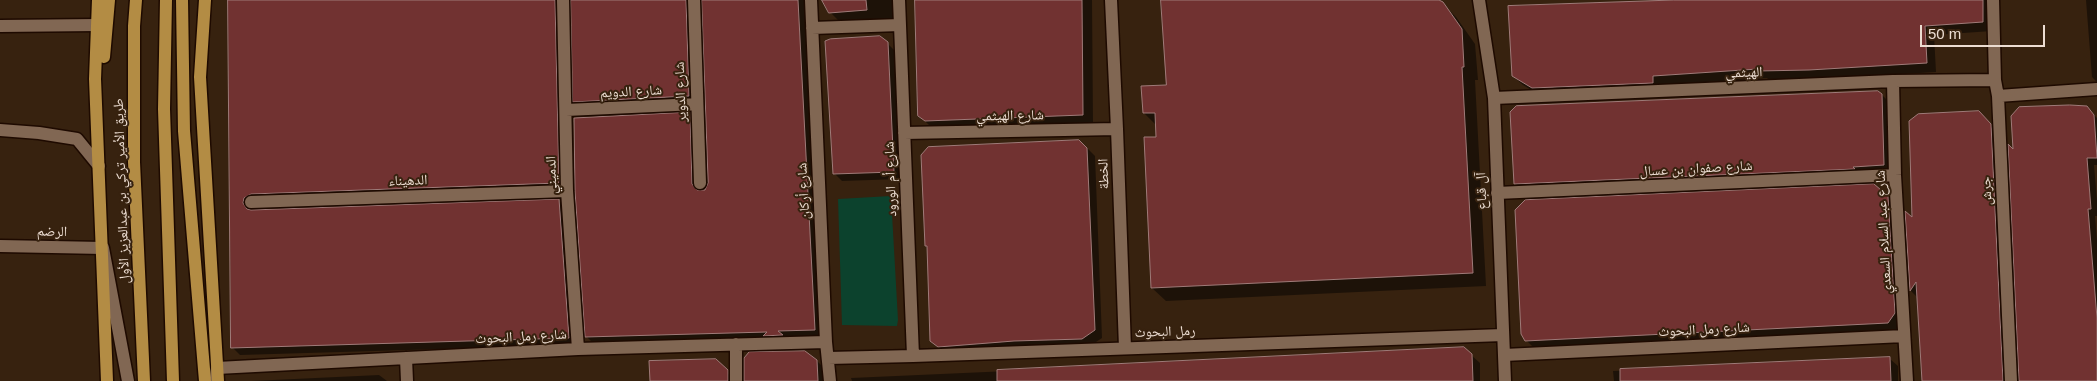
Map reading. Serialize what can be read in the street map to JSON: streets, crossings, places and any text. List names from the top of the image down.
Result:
{
  "streets": {
    "main road": ["طريق الأمير تركي بن عبدالعزيز الأول"],
    "street": [
      "الهيثمي",
      "شارع الدويم",
      "شارع الدوير",
      "شارع الهيثمي",
      "شارع صفوان بن عسال",
      "الخطة",
      "الدميني",
      "شارع أم الورود",
      "الدهيناء",
      "شارع أركان",
      "آل قباع",
      "جرش",
      "الرضم",
      "شارع عبد السلام السعدي",
      "شارع رمل البحوث",
      "رمل البحوث"
    ]
  },
  "crossings": [
    ["الهيثمي", "آل قباع"],
    ["الهيثمي", "جرش"],
    ["الهيثمي", "شارع عبد السلام السعدي"],
    ["شارع الدويم", "شارع الدوير"],
    ["شارع الدويم", "الدميني"],
    ["شارع الهيثمي", "الخطة"],
    ["شارع الهيثمي", "شارع أم الورود"],
    ["شارع صفوان بن عسال", "آل قباع"],
    ["شارع صفوان بن عسال", "شارع عبد السلام السعدي"],
    ["الخطة", "رمل البحوث"],
    ["الدميني", "الدهيناء"],
    ["الدميني", "شارع رمل البحوث"],
    ["شارع أم الورود", "رمل البحوث"],
    ["شارع أركان", "شارع رمل البحوث"],
    ["شارع أركان", "رمل البحوث"],
    ["آل قباع", "شارع رمل البحوث"],
    ["آل قباع", "رمل البحوث"],
    ["شارع عبد السلام السعدي", "شارع رمل البحوث"]
  ],
  "scale_bar": "50 m"
}
